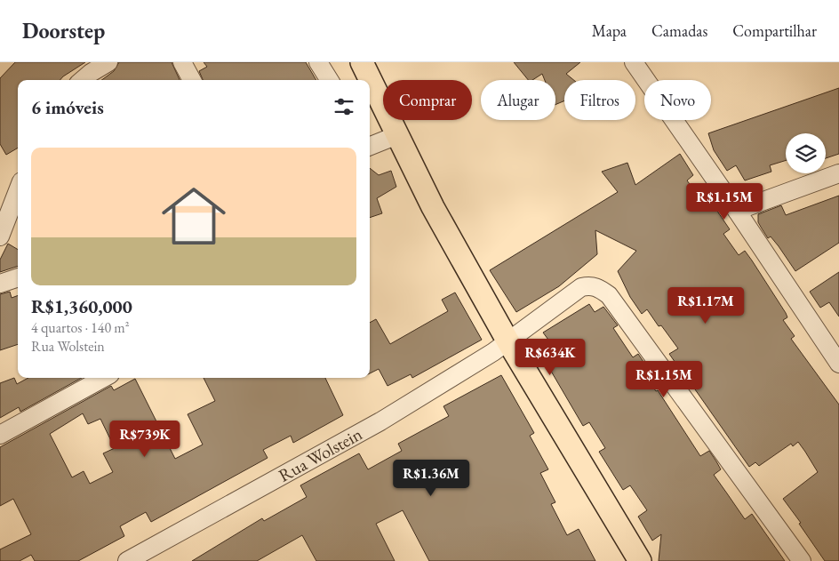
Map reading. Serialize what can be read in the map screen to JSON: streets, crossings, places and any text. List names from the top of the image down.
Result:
{
  "streets": {
    "street": ["Rua Wolstein"]
  },
  "page": {
    "header": "Doorstep",
    "nav": ["Mapa", "Camadas", "Compartilhar"],
    "chip": [
      "Comprar",
      "Alugar",
      "Filtros",
      "Novo"
    ],
    "heading": "6 imóveis",
    "list": [
      {
        "name": "R$1,360,000",
        "note": "4 quartos · 140 m² · Rua Wolstein"
      }
    ],
    "price": [
      "R$1.15M",
      "R$1.17M",
      "R$634K",
      "R$1.15M",
      "R$739K",
      "R$1.36M"
    ]
  }
}
